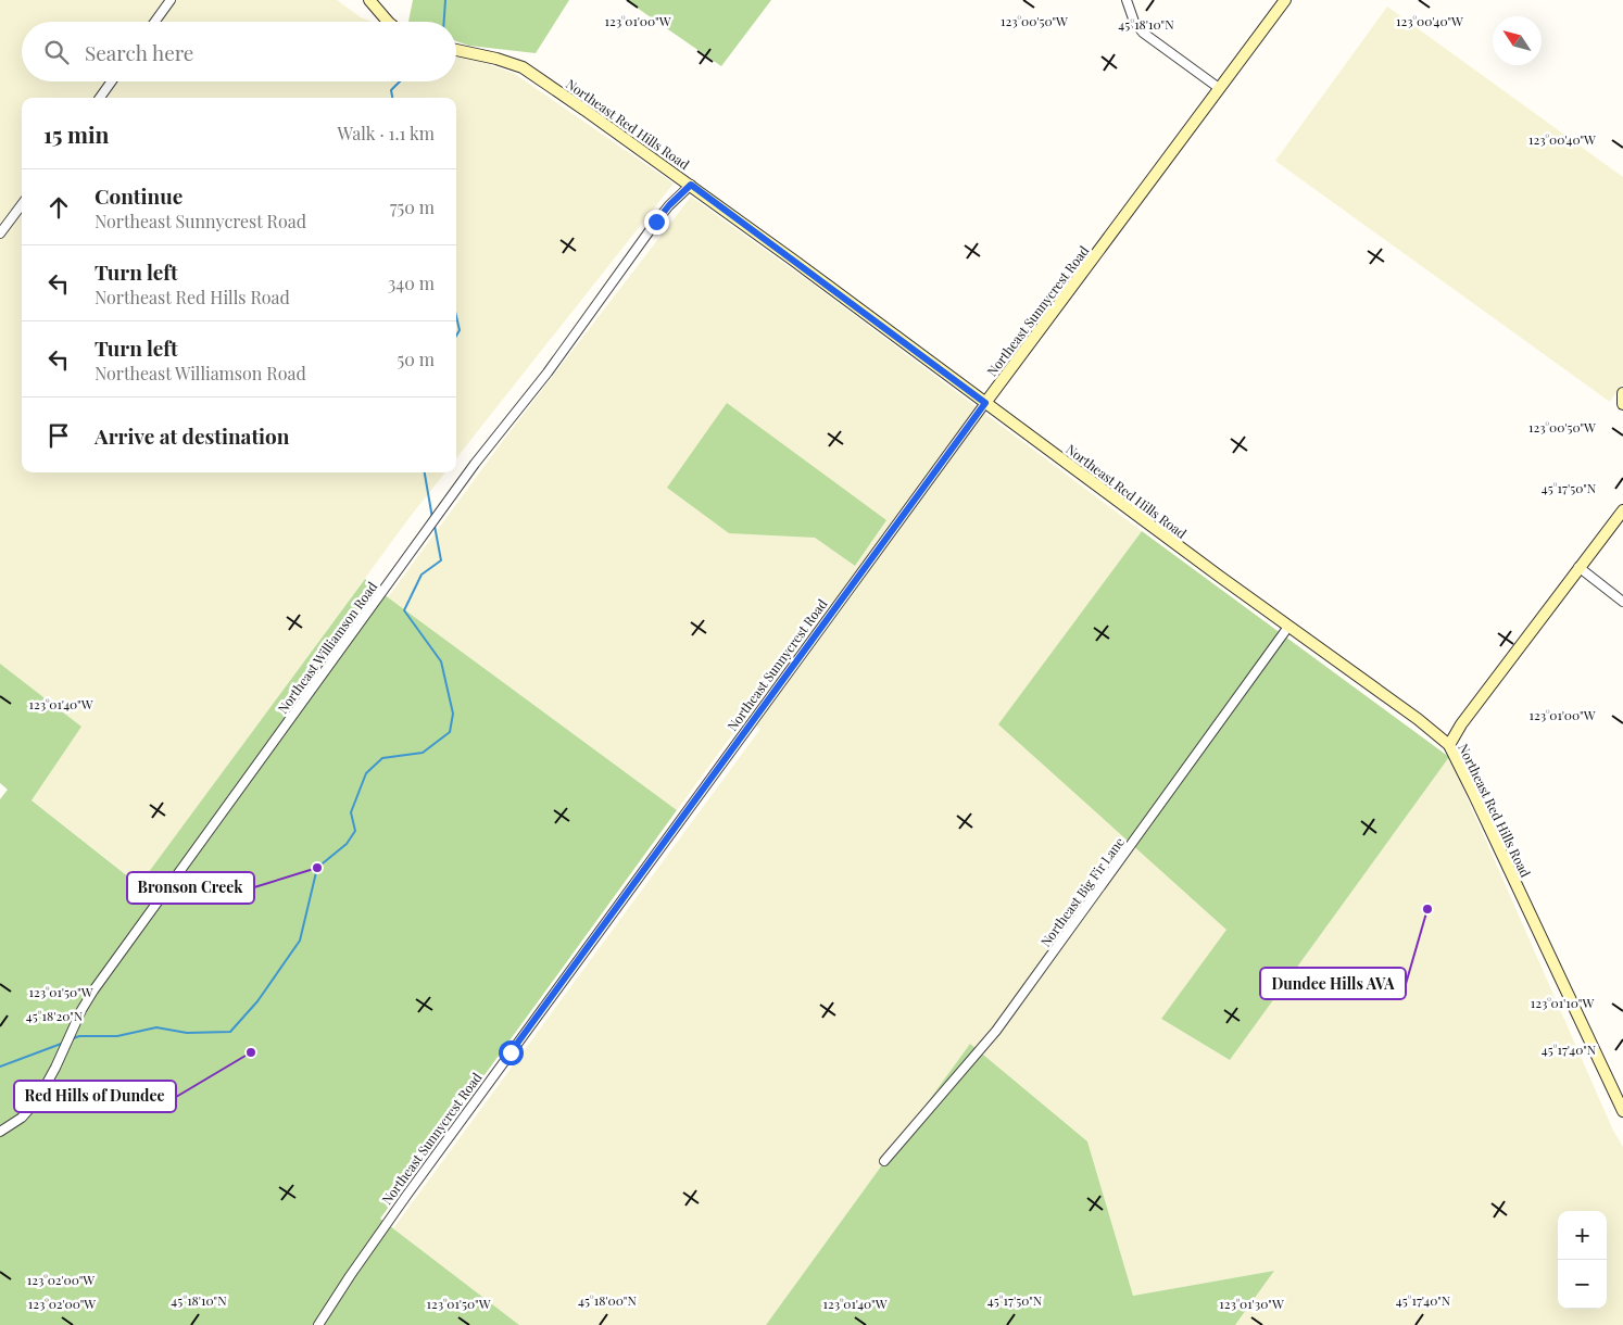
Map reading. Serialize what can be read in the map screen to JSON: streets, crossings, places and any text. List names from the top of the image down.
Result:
{
  "streets": {
    "street": [
      "Northeast Red Hills Road",
      "Northeast Sunnycrest Road",
      "Northeast Williamson Road",
      "Northeast Big Fir Lane"
    ]
  },
  "crossings": [
    ["Northeast Red Hills Road", "Northeast Sunnycrest Road"],
    ["Northeast Red Hills Road", "Northeast Williamson Road"],
    ["Northeast Red Hills Road", "Northeast Big Fir Lane"]
  ],
  "places": ["Bronson Creek", "Dundee Hills AVA", "Red Hills of Dundee"],
  "north": "top left",
  "page": {
    "search": "Search here",
    "heading": ["15 min", "Walk · 1.1 km"],
    "list": [
      ["Continue", "Northeast Sunnycrest Road", "750 m"],
      ["Turn left", "Northeast Red Hills Road", "340 m"],
      ["Turn left", "Northeast Williamson Road", "50 m"],
      "Arrive at destination"
    ],
    "map_buttons": ["+", "−"]
  },
  "coordinates": [
    "123°01'00\"W",
    "123°00'40\"W",
    "123°00'50\"W",
    "45°18'10\"N",
    "45°17'50\"N",
    "123°01'40\"W",
    "123°01'50\"W",
    "123°01'10\"W",
    "45°18'20\"N",
    "45°17'40\"N",
    "123°02'00\"W",
    "45°18'00\"N",
    "123°01'30\"W"
  ]
}
